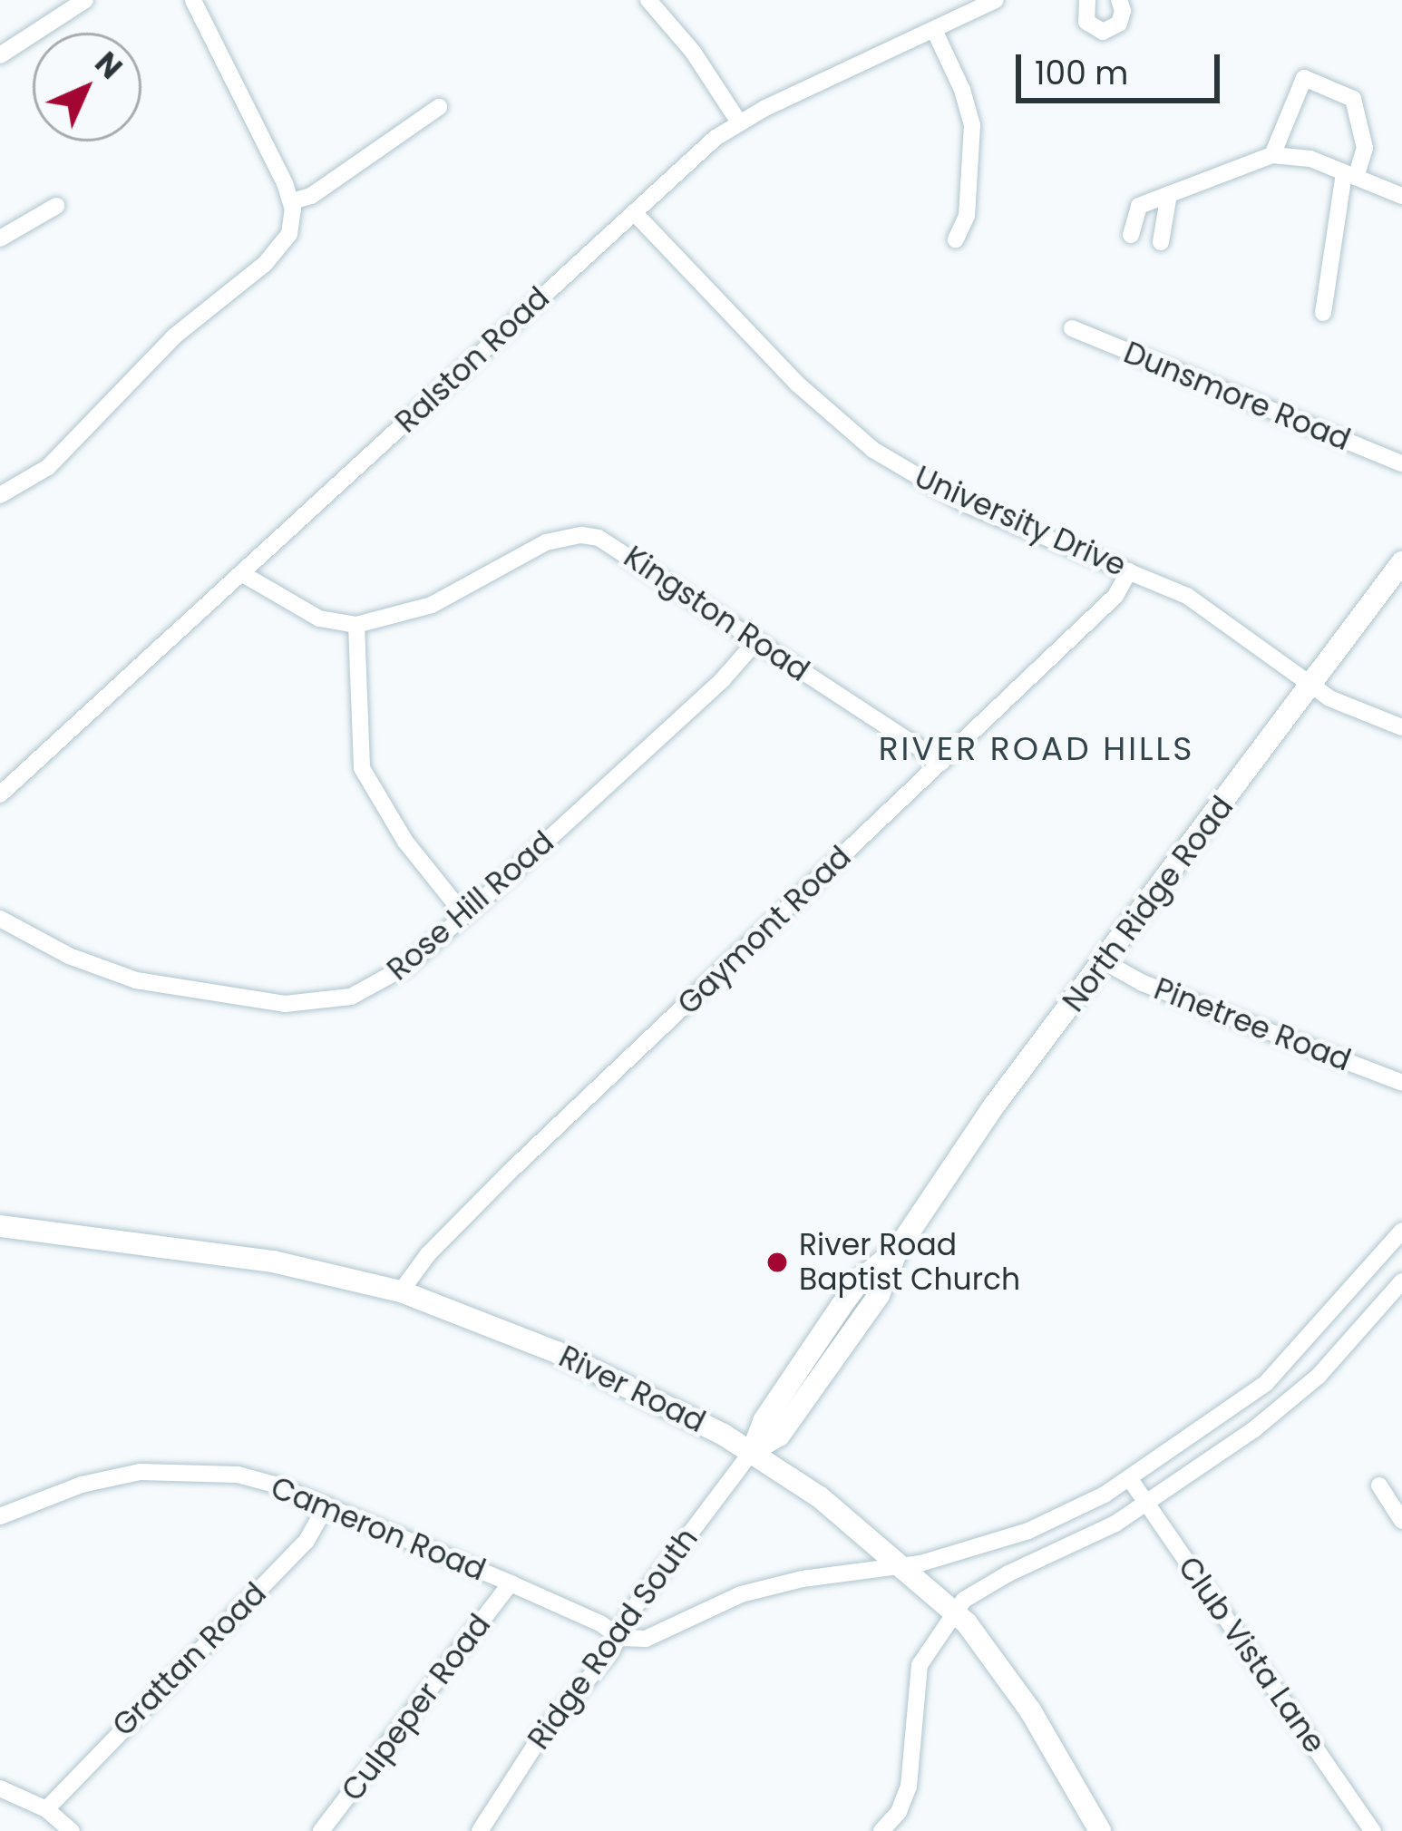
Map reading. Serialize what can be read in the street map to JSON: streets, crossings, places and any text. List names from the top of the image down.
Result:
{
  "streets": {
    "main road": ["North Ridge Road", "River Road"],
    "street": [
      "Ralston Road",
      "Dunsmore Road",
      "University Drive",
      "Kingston Road",
      "Rose Hill Road",
      "Gaymont Road",
      "Pinetree Road",
      "Cameron Road",
      "Ridge Road South",
      "Club Vista Lane",
      "Grattan Road",
      "Culpeper Road"
    ]
  },
  "crossings": [
    ["Ralston Road", "University Drive"],
    ["University Drive", "North Ridge Road"],
    ["University Drive", "Gaymont Road"],
    ["Kingston Road", "Rose Hill Road"],
    ["Kingston Road", "Gaymont Road"],
    ["North Ridge Road", "Pinetree Road"],
    ["North Ridge Road", "River Road"],
    ["North Ridge Road", "Ridge Road South"],
    ["Gaymont Road", "River Road"],
    ["River Road", "Ridge Road South"],
    ["Cameron Road", "Ridge Road South"],
    ["Cameron Road", "Grattan Road"],
    ["Cameron Road", "Culpeper Road"]
  ],
  "districts": ["RIVER ROAD HILLS"],
  "places": ["River Road Baptist Church"],
  "scale_bar": "100 m",
  "north": "top right"
}
